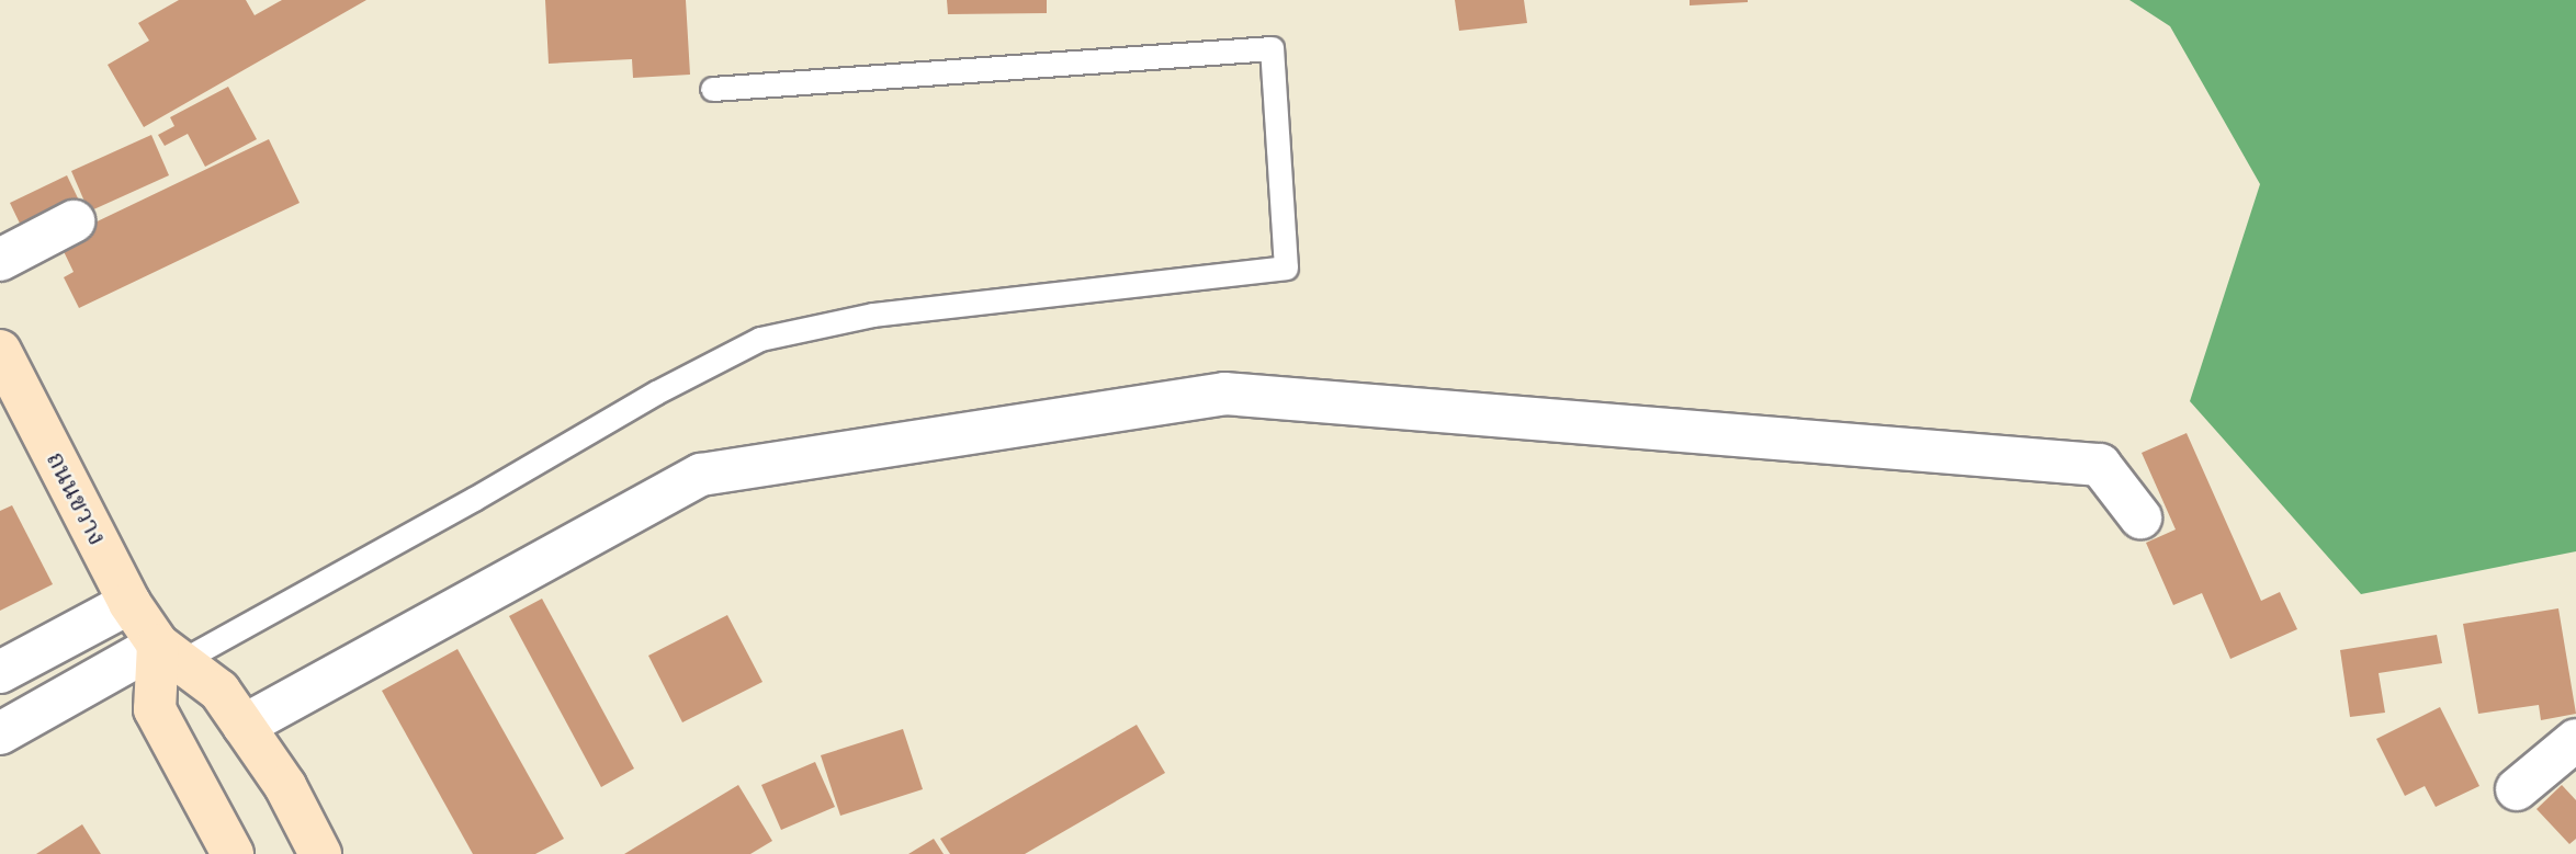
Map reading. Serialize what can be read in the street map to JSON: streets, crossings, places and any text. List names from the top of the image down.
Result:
{
  "streets": {
    "main road": ["ถนนขวาง"]
  }
}
